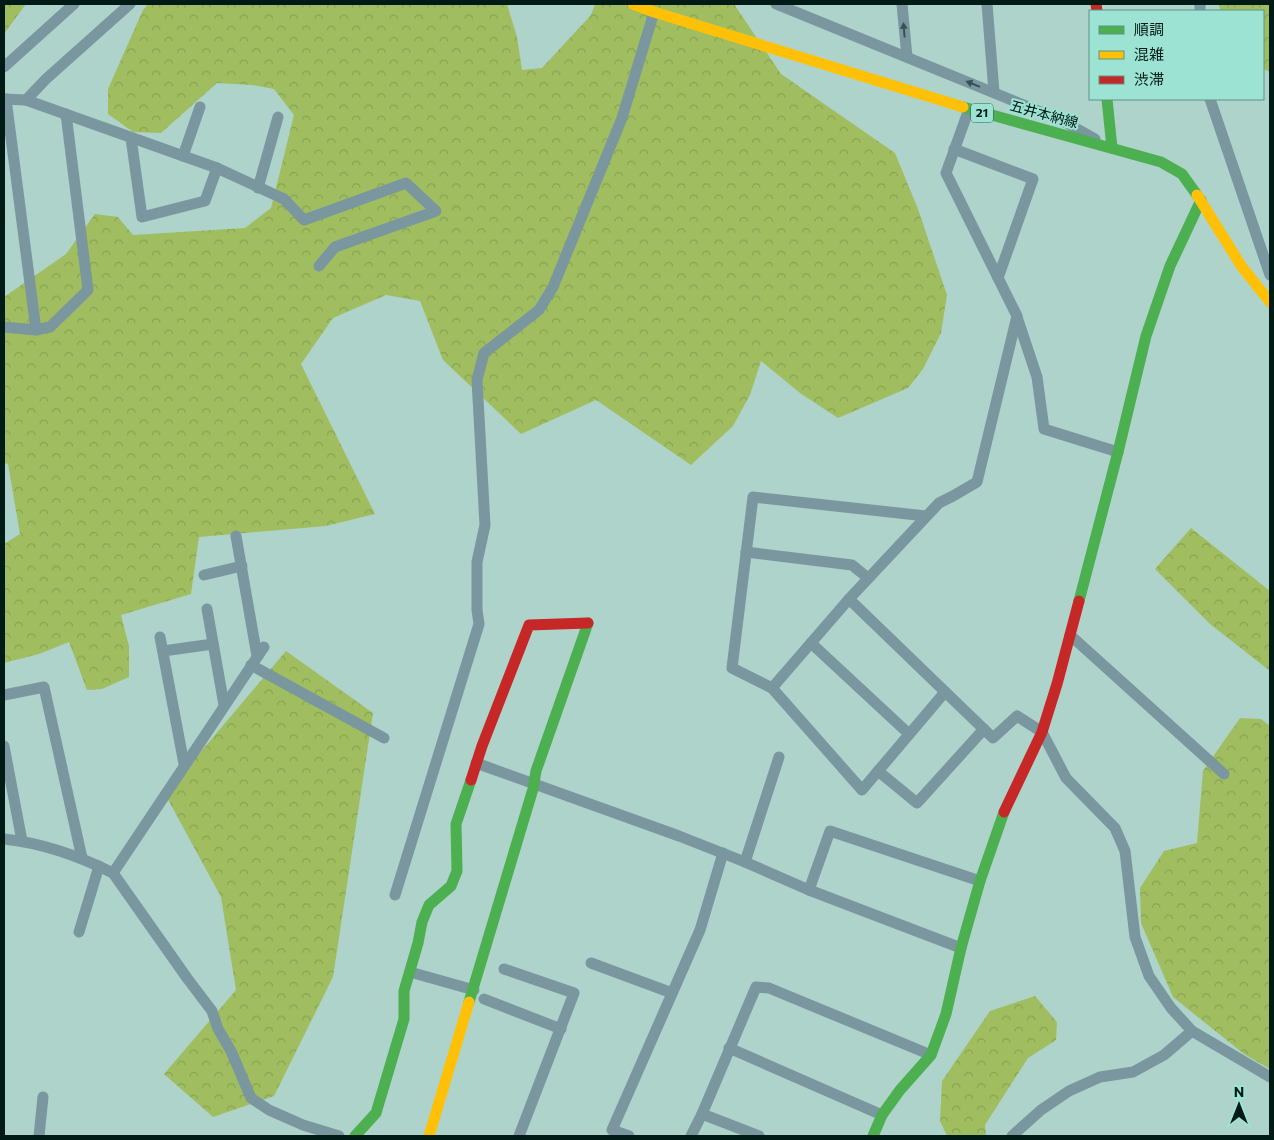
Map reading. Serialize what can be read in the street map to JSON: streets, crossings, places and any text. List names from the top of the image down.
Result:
{
  "streets": {
    "street": ["21", "五井本納線"]
  },
  "legend": ["順調", "混雑", "渋滞"],
  "north": "top"
}
